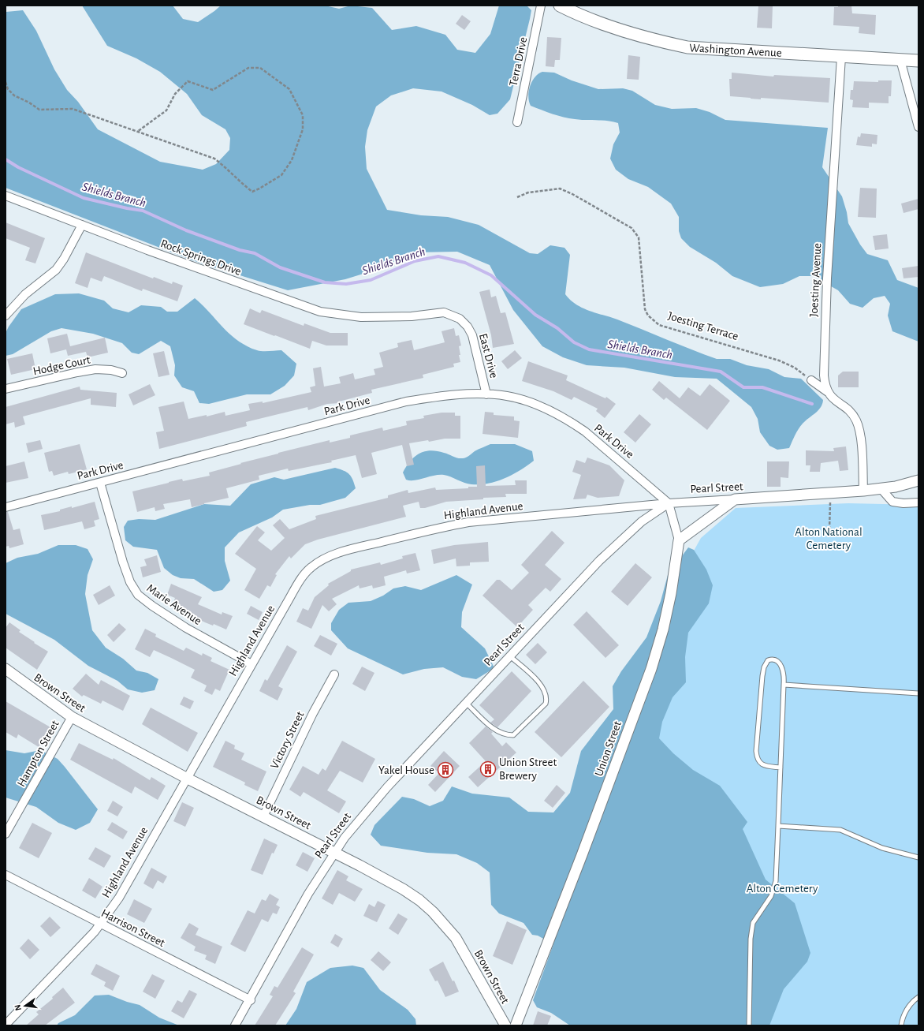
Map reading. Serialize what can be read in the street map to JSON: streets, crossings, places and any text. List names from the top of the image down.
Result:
{
  "streets": {
    "main road": ["Washington Avenue"],
    "street": [
      "Terra Drive",
      "Rock Springs Drive",
      "Joesting Avenue",
      "East Drive",
      "Hodge Court",
      "Park Drive",
      "Pearl Street",
      "Highland Avenue",
      "Marie Avenue",
      "Brown Street",
      "Victory Street",
      "Union Street",
      "Hampton Street",
      "Harrison Street"
    ],
    "path": ["Joesting Terrace"]
  },
  "crossings": [
    ["Washington Avenue", "Joesting Avenue"],
    ["Rock Springs Drive", "East Drive"],
    ["East Drive", "Park Drive"],
    ["Park Drive", "Pearl Street"],
    ["Park Drive", "Highland Avenue"],
    ["Park Drive", "Marie Avenue"],
    ["Pearl Street", "Highland Avenue"],
    ["Pearl Street", "Brown Street"],
    ["Pearl Street", "Harrison Street"],
    ["Highland Avenue", "Marie Avenue"],
    ["Highland Avenue", "Brown Street"],
    ["Highland Avenue", "Harrison Street"],
    ["Brown Street", "Victory Street"],
    ["Brown Street", "Hampton Street"]
  ],
  "water": ["Shields Branch"],
  "parks": ["Alton National Cemetery", "Alton Cemetery"],
  "places": {
    "building": ["Union Street Brewery", "Yakel House"]
  },
  "north": "left"
}
